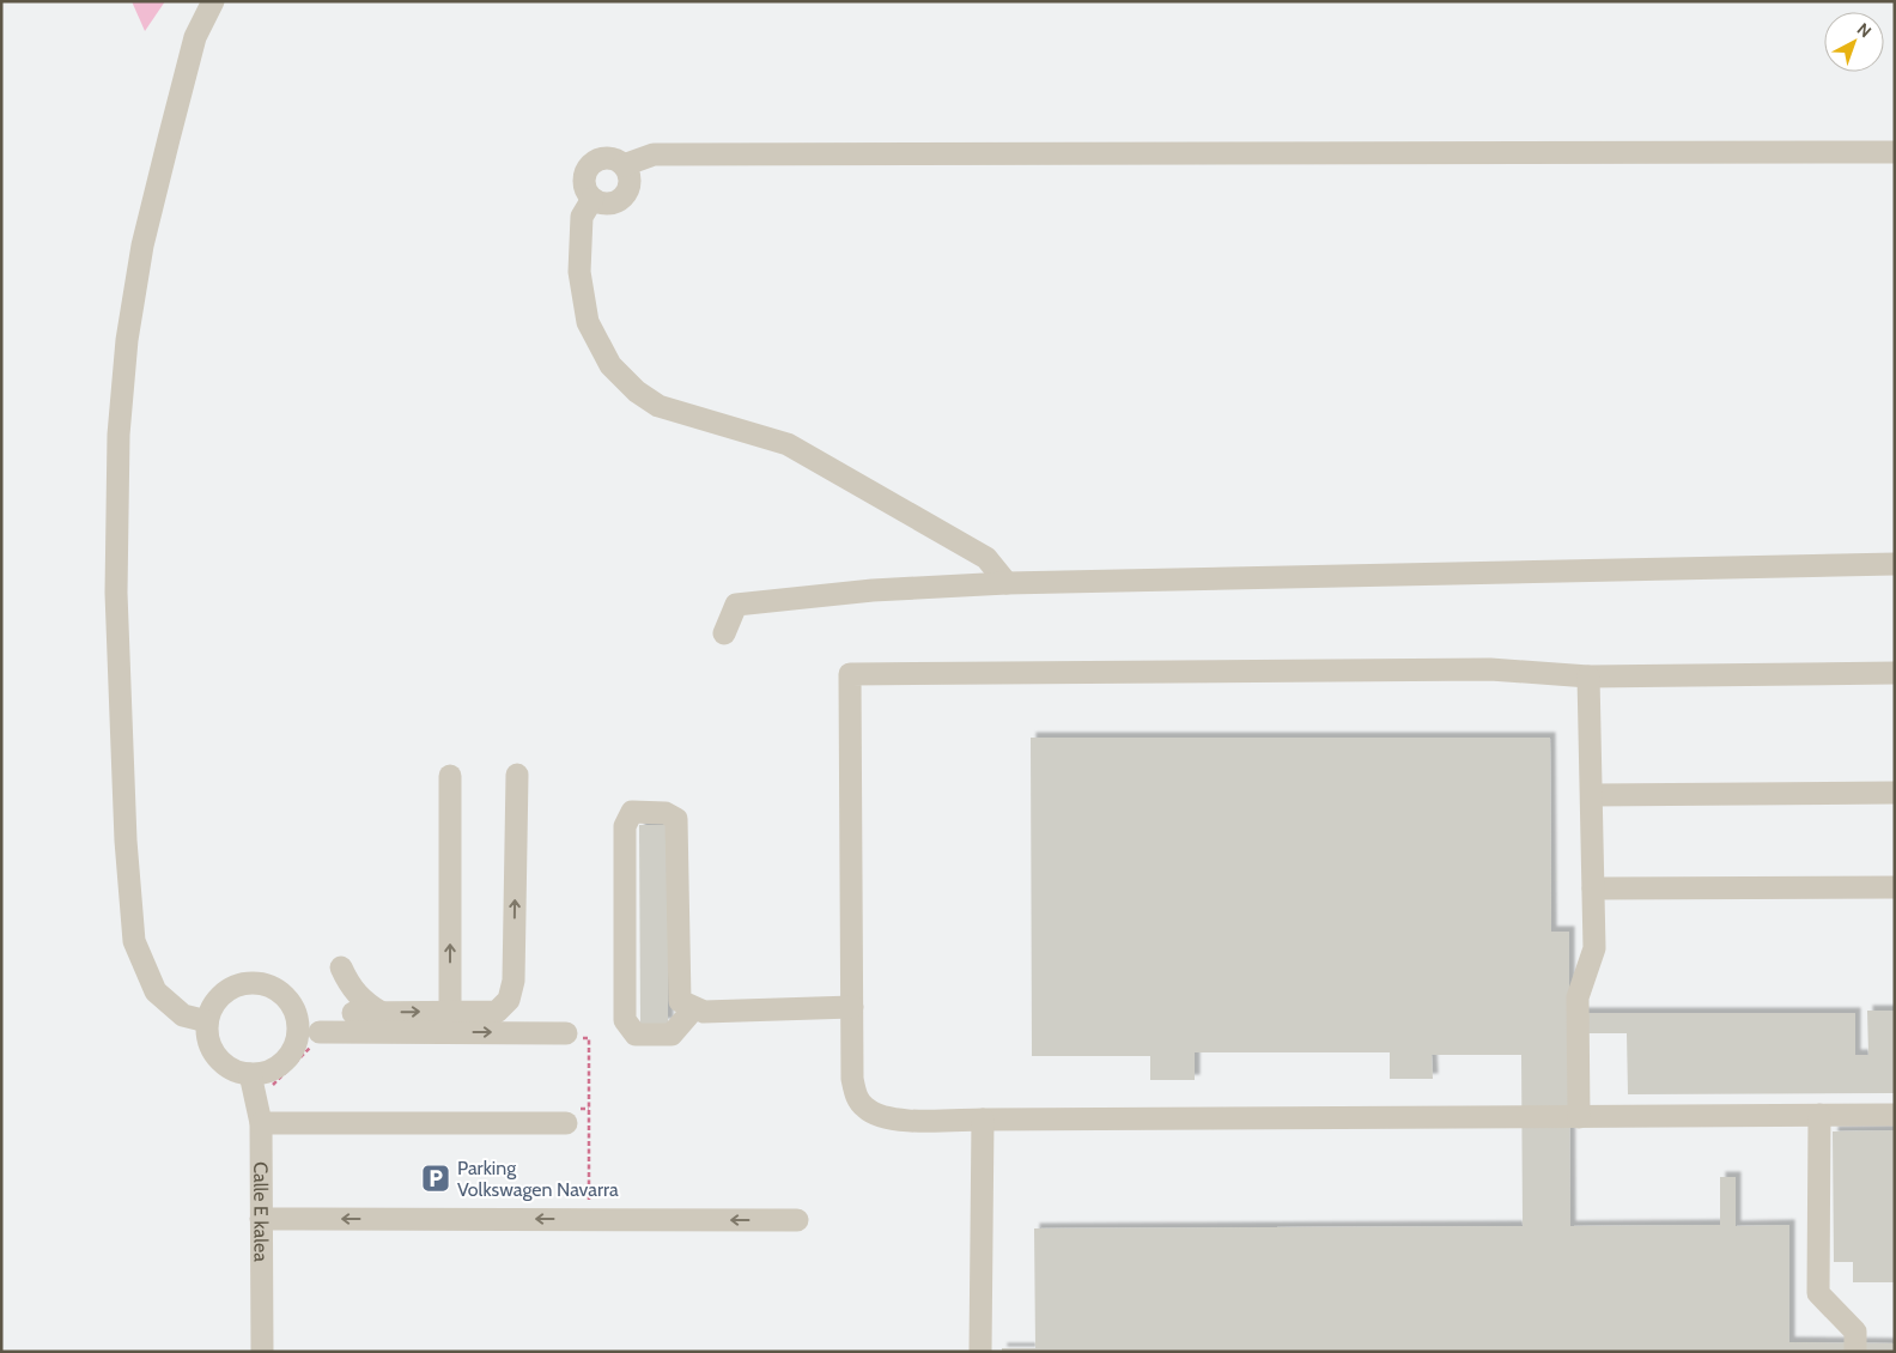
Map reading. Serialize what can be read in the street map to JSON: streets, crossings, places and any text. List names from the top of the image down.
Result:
{
  "streets": {
    "street": ["Calle E kalea"]
  },
  "places": {
    "parking": ["Parking Volkswagen Navarra"]
  },
  "north": "top right"
}
